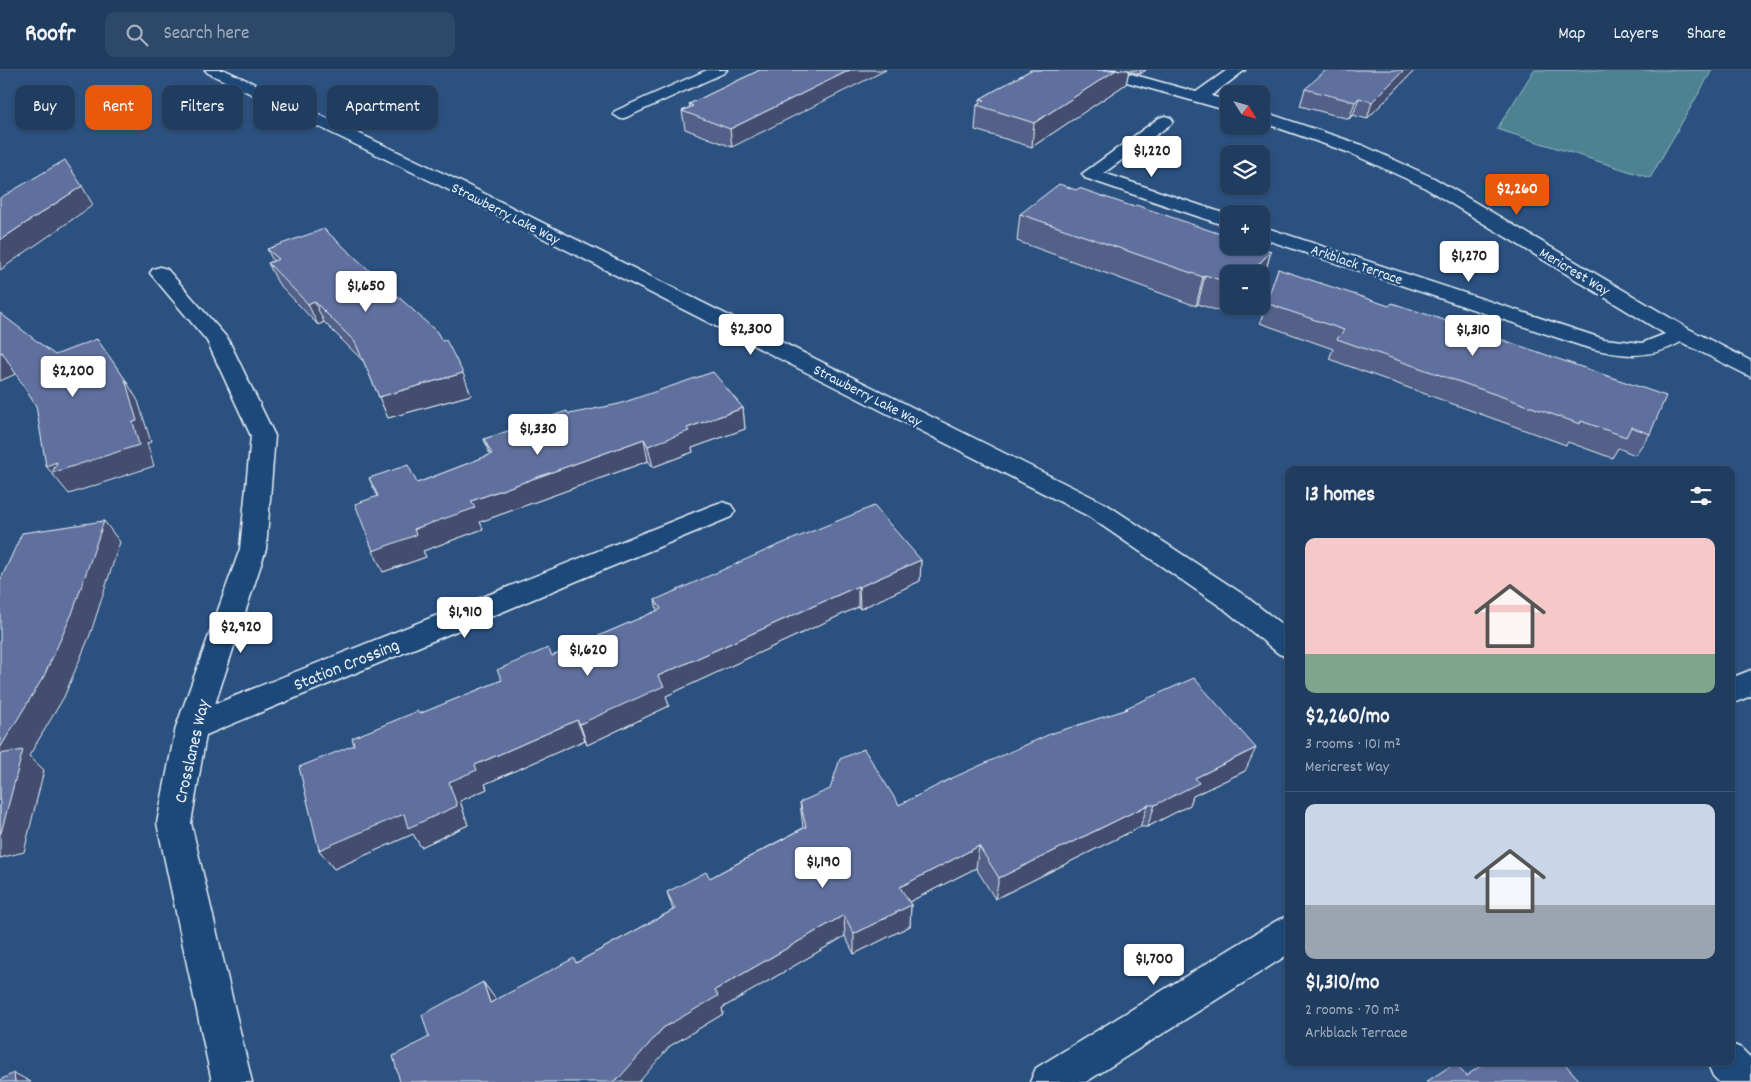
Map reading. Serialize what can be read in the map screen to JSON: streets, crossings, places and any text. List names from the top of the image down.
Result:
{
  "streets": {
    "street": [
      "Strawberry Lake Way",
      "Arkblack Terrace",
      "Mericrest Way",
      "Station Crossing",
      "Crosslanes Way"
    ]
  },
  "crossings": [
    ["Arkblack Terrace", "Mericrest Way"],
    ["Station Crossing", "Crosslanes Way"]
  ],
  "north": "bottom right",
  "page": {
    "header": "Roofr",
    "search": "Search here",
    "nav": ["Map", "Layers", "Share"],
    "map_buttons": ["+", "−"],
    "chip": [
      "Buy",
      "Rent",
      "Filters",
      "New",
      "Apartment"
    ],
    "price": [
      "$1,220",
      "$2,260",
      "$1,270",
      "$1,650",
      "$2,300",
      "$1,310",
      "$2,200",
      "$1,330",
      "$1,910",
      "$2,920",
      "$1,620",
      "$1,190",
      "$1,700"
    ],
    "heading": "13 homes",
    "list": [
      {
        "name": "$2,260/mo",
        "note": "3 rooms · 101 m² · Mericrest Way"
      },
      {
        "name": "$1,310/mo",
        "note": "2 rooms · 70 m² · Arkblack Terrace"
      }
    ]
  }
}
